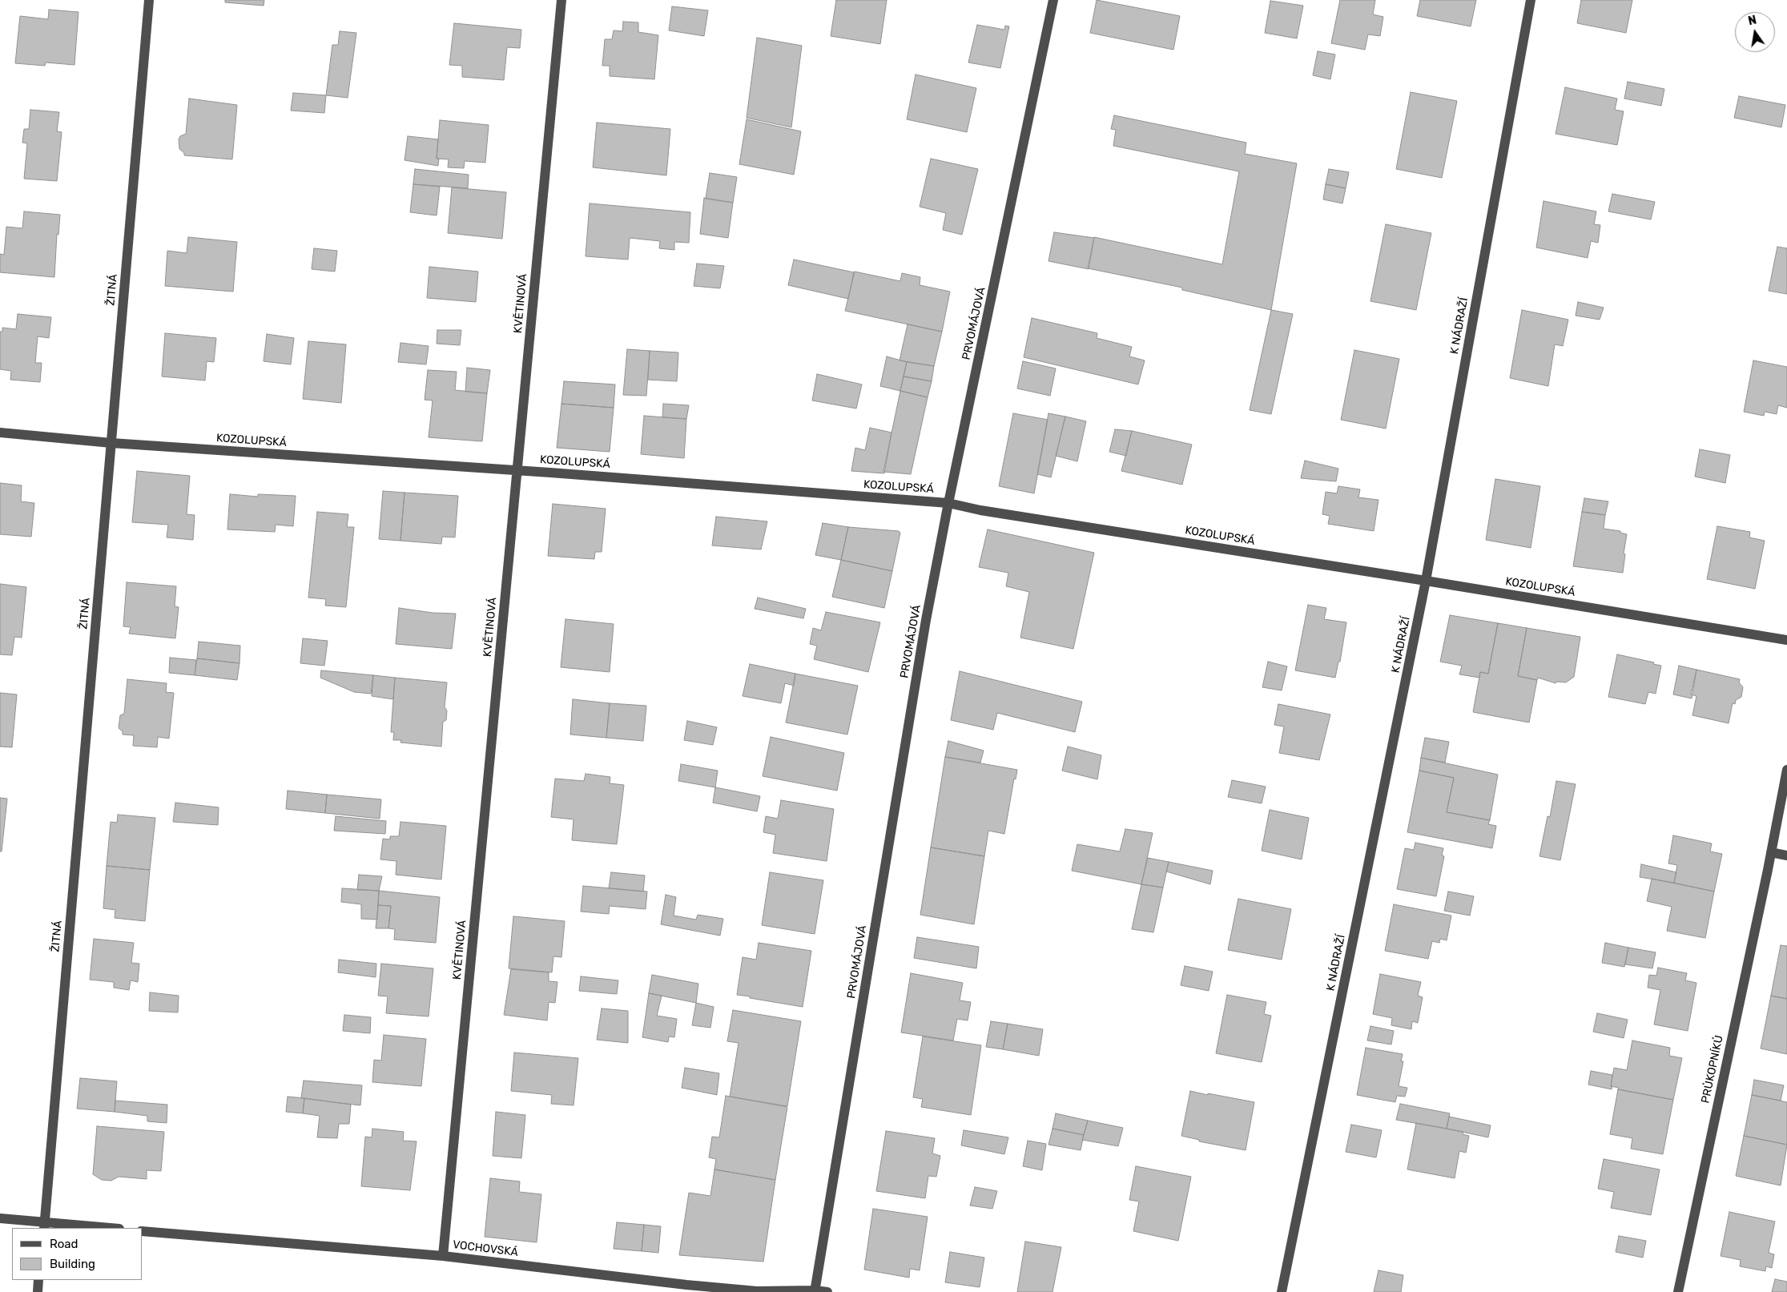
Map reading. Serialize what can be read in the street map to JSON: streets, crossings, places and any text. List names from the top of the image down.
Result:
{
  "streets": {
    "street": [
      "ŽITNÁ",
      "KVĚTINOVÁ",
      "PRVOMÁJOVÁ",
      "K NÁDRAŽÍ",
      "KOZOLUPSKÁ",
      "PRŮKOPNÍKŮ",
      "VOCHOVSKÁ"
    ]
  },
  "crossings": [
    ["ŽITNÁ", "KOZOLUPSKÁ"],
    ["KVĚTINOVÁ", "KOZOLUPSKÁ"],
    ["KVĚTINOVÁ", "VOCHOVSKÁ"],
    ["PRVOMÁJOVÁ", "KOZOLUPSKÁ"],
    ["PRVOMÁJOVÁ", "VOCHOVSKÁ"],
    ["K NÁDRAŽÍ", "KOZOLUPSKÁ"]
  ],
  "legend": ["Road", "Building"],
  "north": "top"
}
